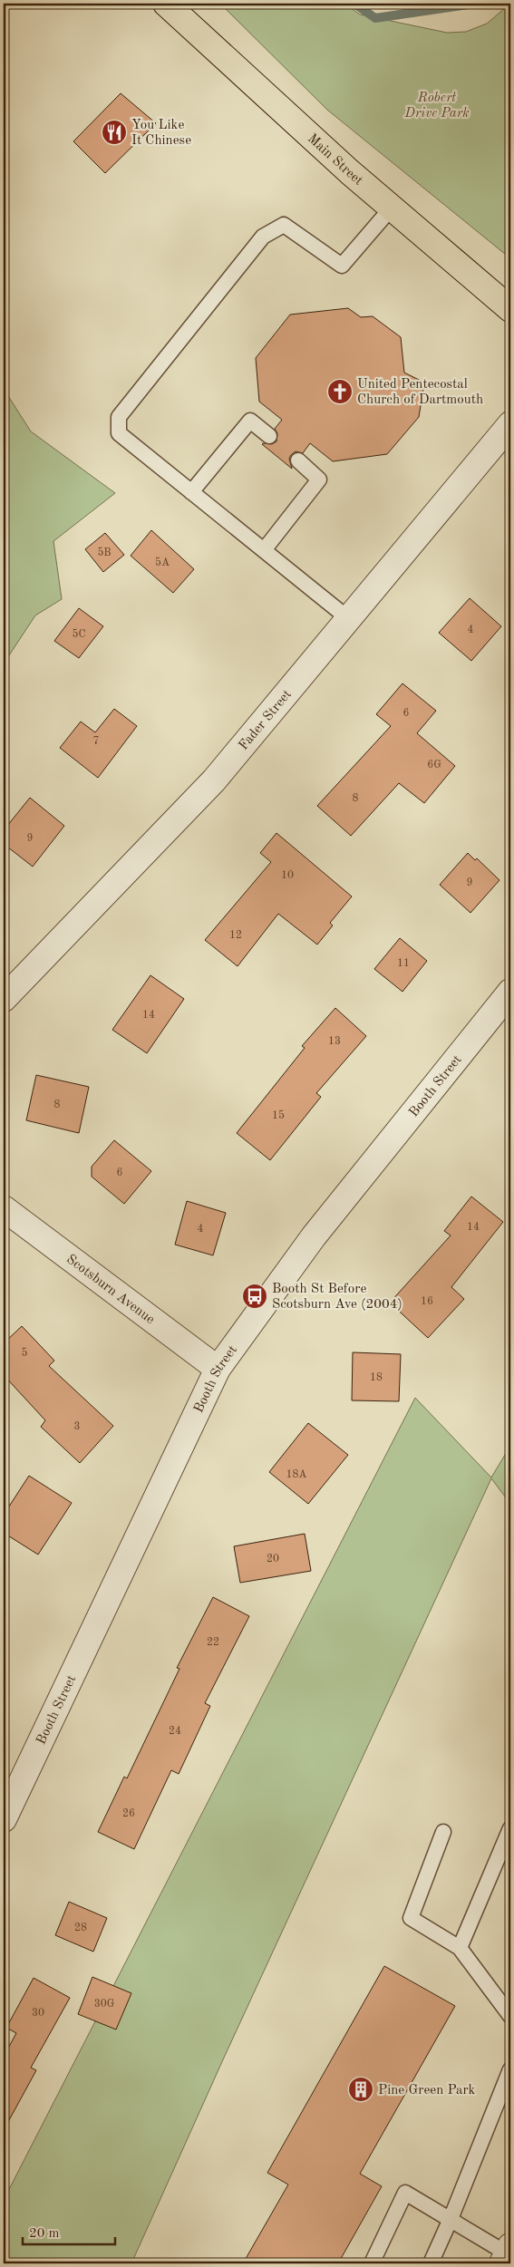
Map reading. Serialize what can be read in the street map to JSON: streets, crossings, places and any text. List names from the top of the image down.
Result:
{
  "streets": {
    "main road": ["Main Street"],
    "street": ["Fader Street", "Booth Street", "Scotsburn Avenue"]
  },
  "crossings": [
    ["Booth Street", "Scotsburn Avenue"]
  ],
  "parks": ["Robert Drive Park"],
  "places": {
    "restaurant": ["You Like It Chinese"],
    "church": ["United Pentecostal Church of Dartmouth"],
    "bus stop": ["Booth St Before Scotsburn Ave (2004)"],
    "building": ["Pine Green Park"]
  },
  "house_numbers": [
    "5B",
    "5A",
    "4",
    "5C",
    "6",
    "7",
    "6G",
    "8",
    "9",
    "10",
    "9",
    "12",
    "11",
    "14",
    "13",
    "8",
    "15",
    "6",
    "14",
    "4",
    "16",
    "5",
    "18",
    "3",
    "18A",
    "20",
    "22",
    "24",
    "26",
    "28",
    "30G",
    "30"
  ],
  "scale_bar": "20 m"
}
